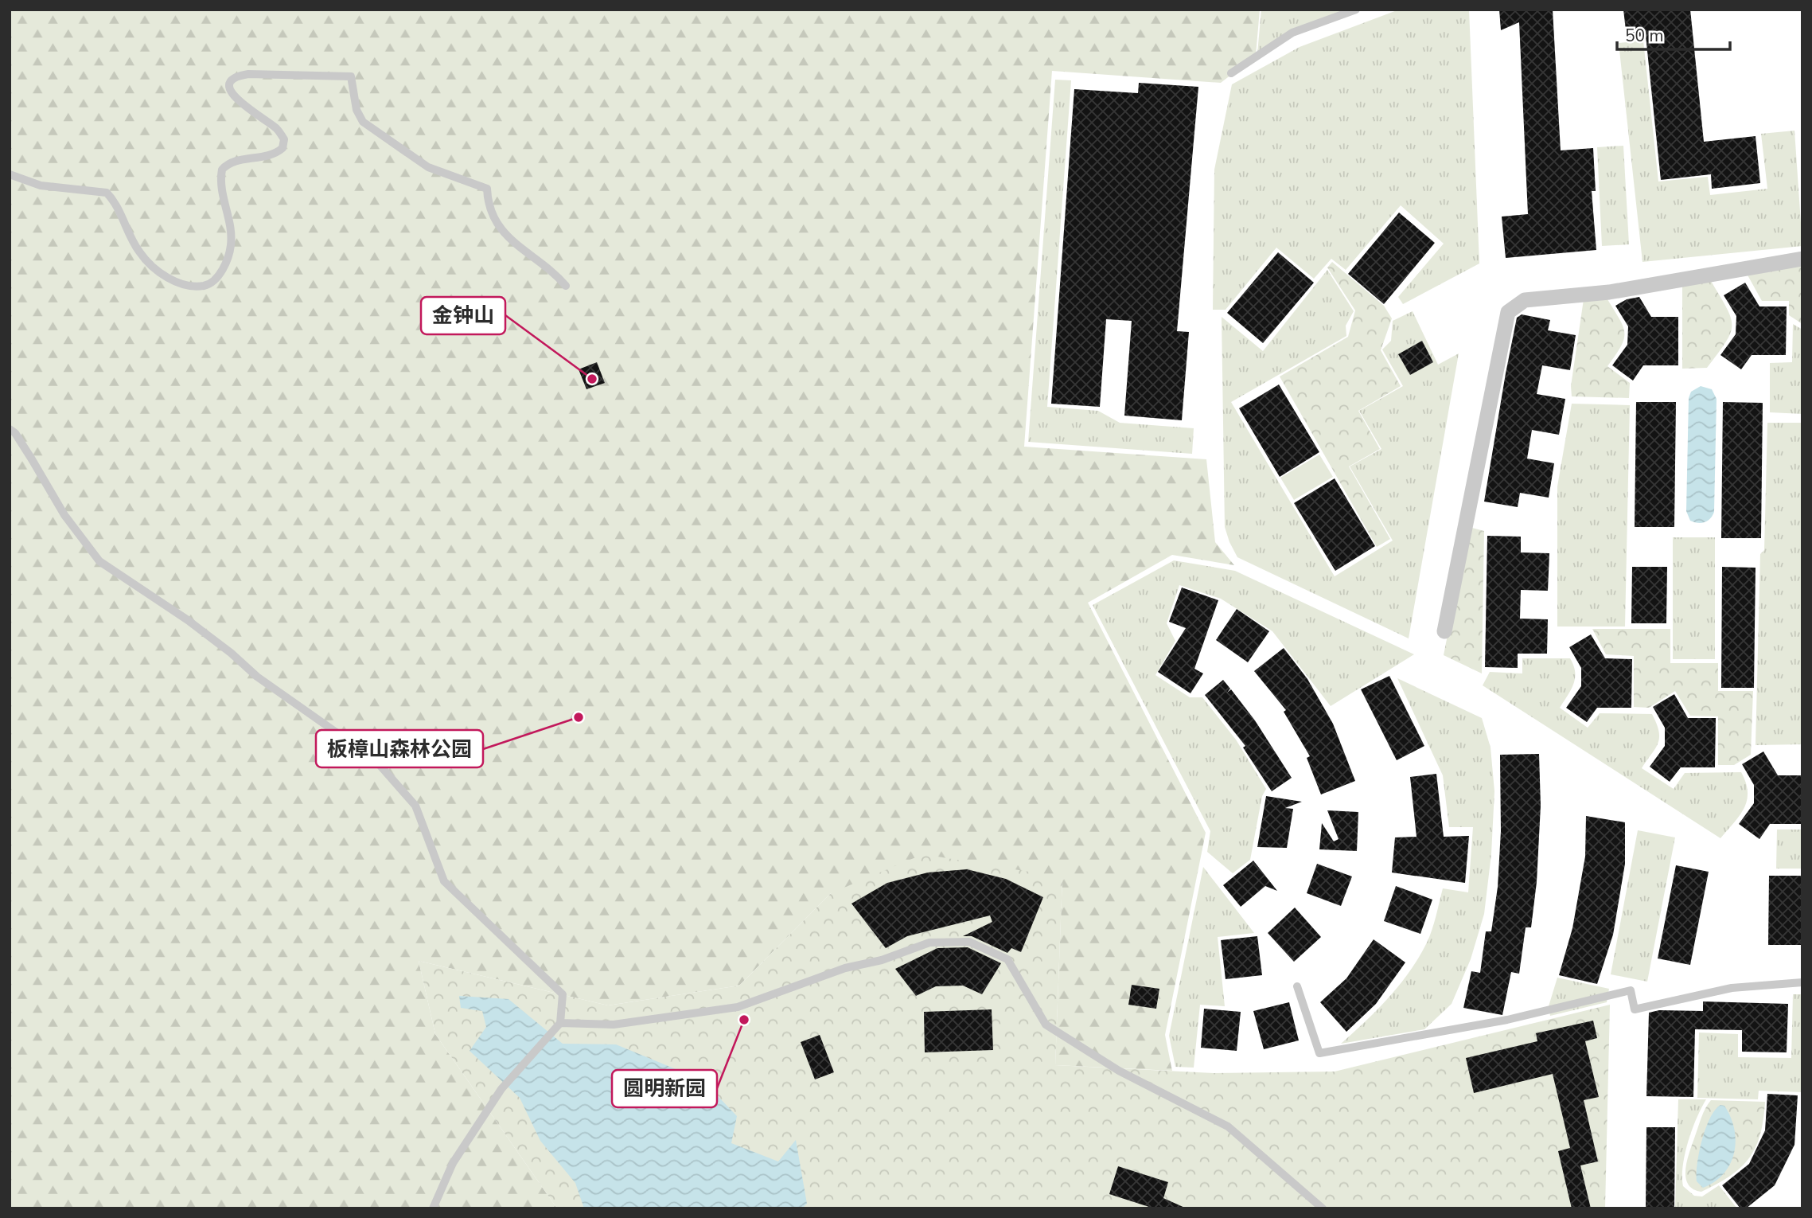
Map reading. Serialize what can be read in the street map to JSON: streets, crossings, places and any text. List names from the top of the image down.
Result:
{
  "places": ["金钟山", "板樟山森林公园", "圆明新园"],
  "scale_bar": "50 m"
}
